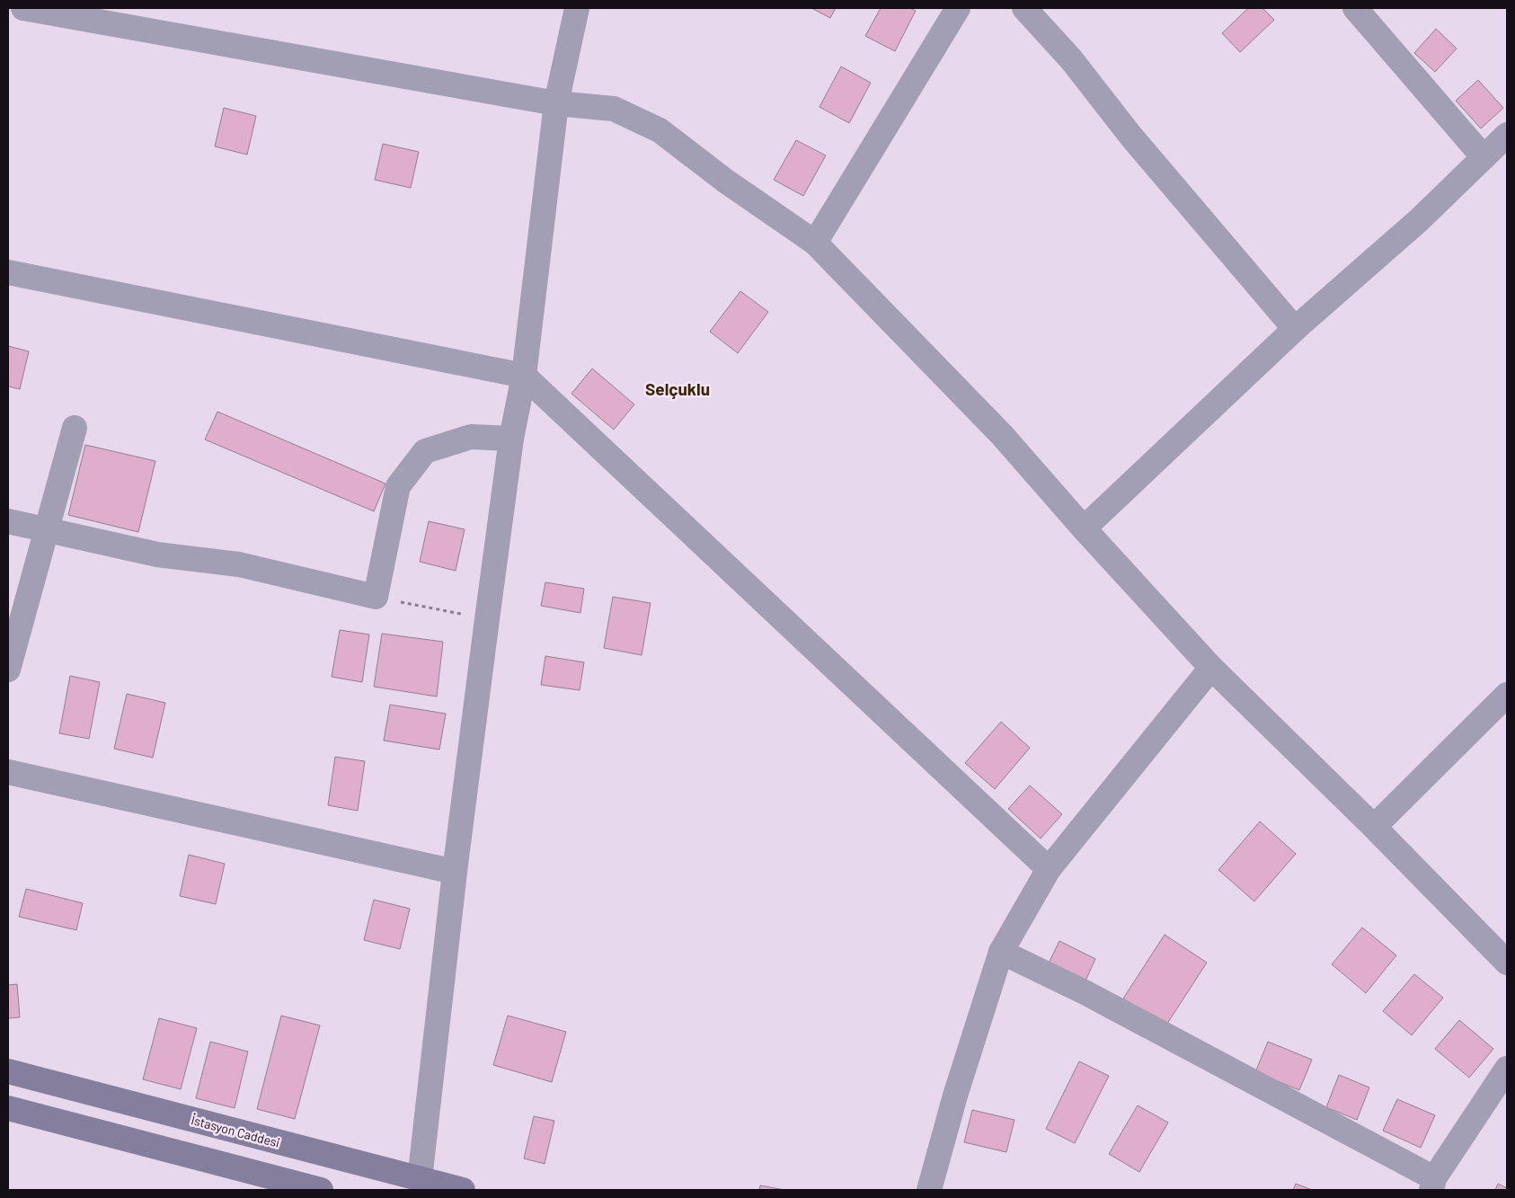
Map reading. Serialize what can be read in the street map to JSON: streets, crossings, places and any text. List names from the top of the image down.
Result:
{
  "streets": {
    "main road": ["İstasyon Caddesi"]
  },
  "districts": ["Selçuklu"]
}
